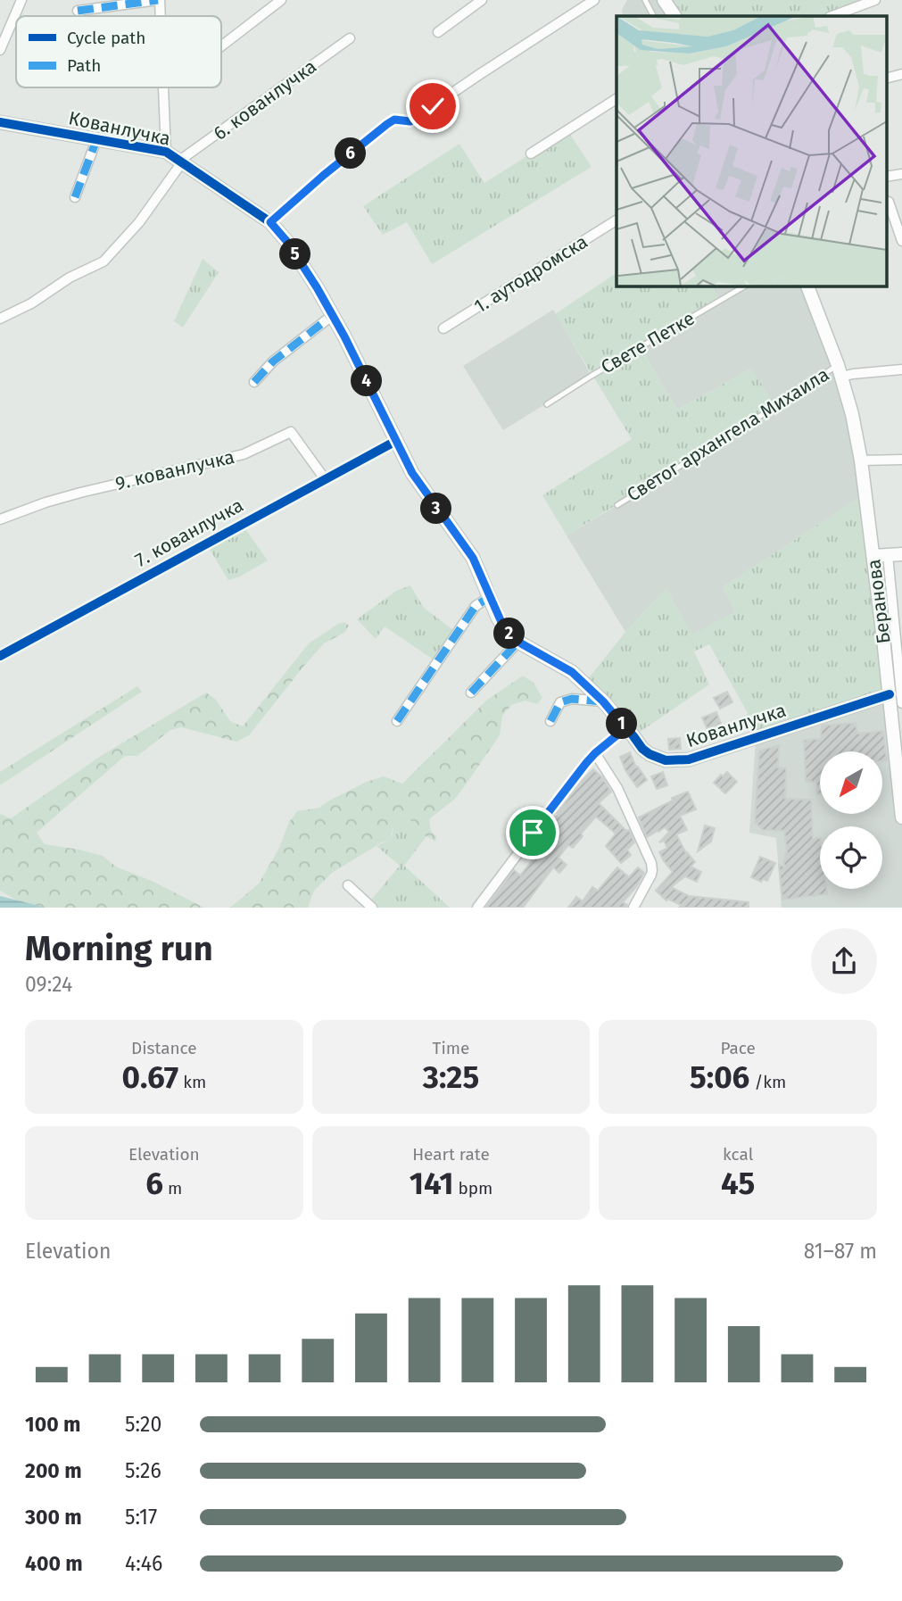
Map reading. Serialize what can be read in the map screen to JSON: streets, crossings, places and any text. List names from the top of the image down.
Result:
{
  "streets": {
    "street": [
      "6. кованлучка",
      "Кованлучка",
      "1. аутодромска",
      "9. кованлучка",
      "7. кованлучка",
      "Беранова"
    ],
    "lane": ["Свете Петке", "Светог архангела Михаила"]
  },
  "crossings": [
    ["6. кованлучка", "Кованлучка"],
    ["Кованлучка", "7. кованлучка"],
    ["Кованлучка", "Беранова"],
    ["Светог архангела Михаила", "Беранова"],
    ["9. кованлучка", "7. кованлучка"]
  ],
  "legend": ["Cycle path", "Path"],
  "north": "bottom left",
  "page": {
    "pins": [
      "6",
      "5",
      "4",
      "3",
      "2",
      "1"
    ],
    "heading": ["Morning run", "09:24"],
    "stats": [
      ["Distance", "0.67 km"],
      ["Time", "3:25"],
      ["Pace", "5:06 /km"],
      ["Elevation", "6 m"],
      ["Heart rate", "141 bpm"],
      ["kcal", "45"]
    ],
    "chart": ["Elevation", "81–87 m"],
    "list": [
      {
        "name": "100 m",
        "note": "5:20"
      },
      {
        "name": "200 m",
        "note": "5:26"
      },
      {
        "name": "300 m",
        "note": "5:17"
      },
      {
        "name": "400 m",
        "note": "4:46"
      }
    ]
  }
}
